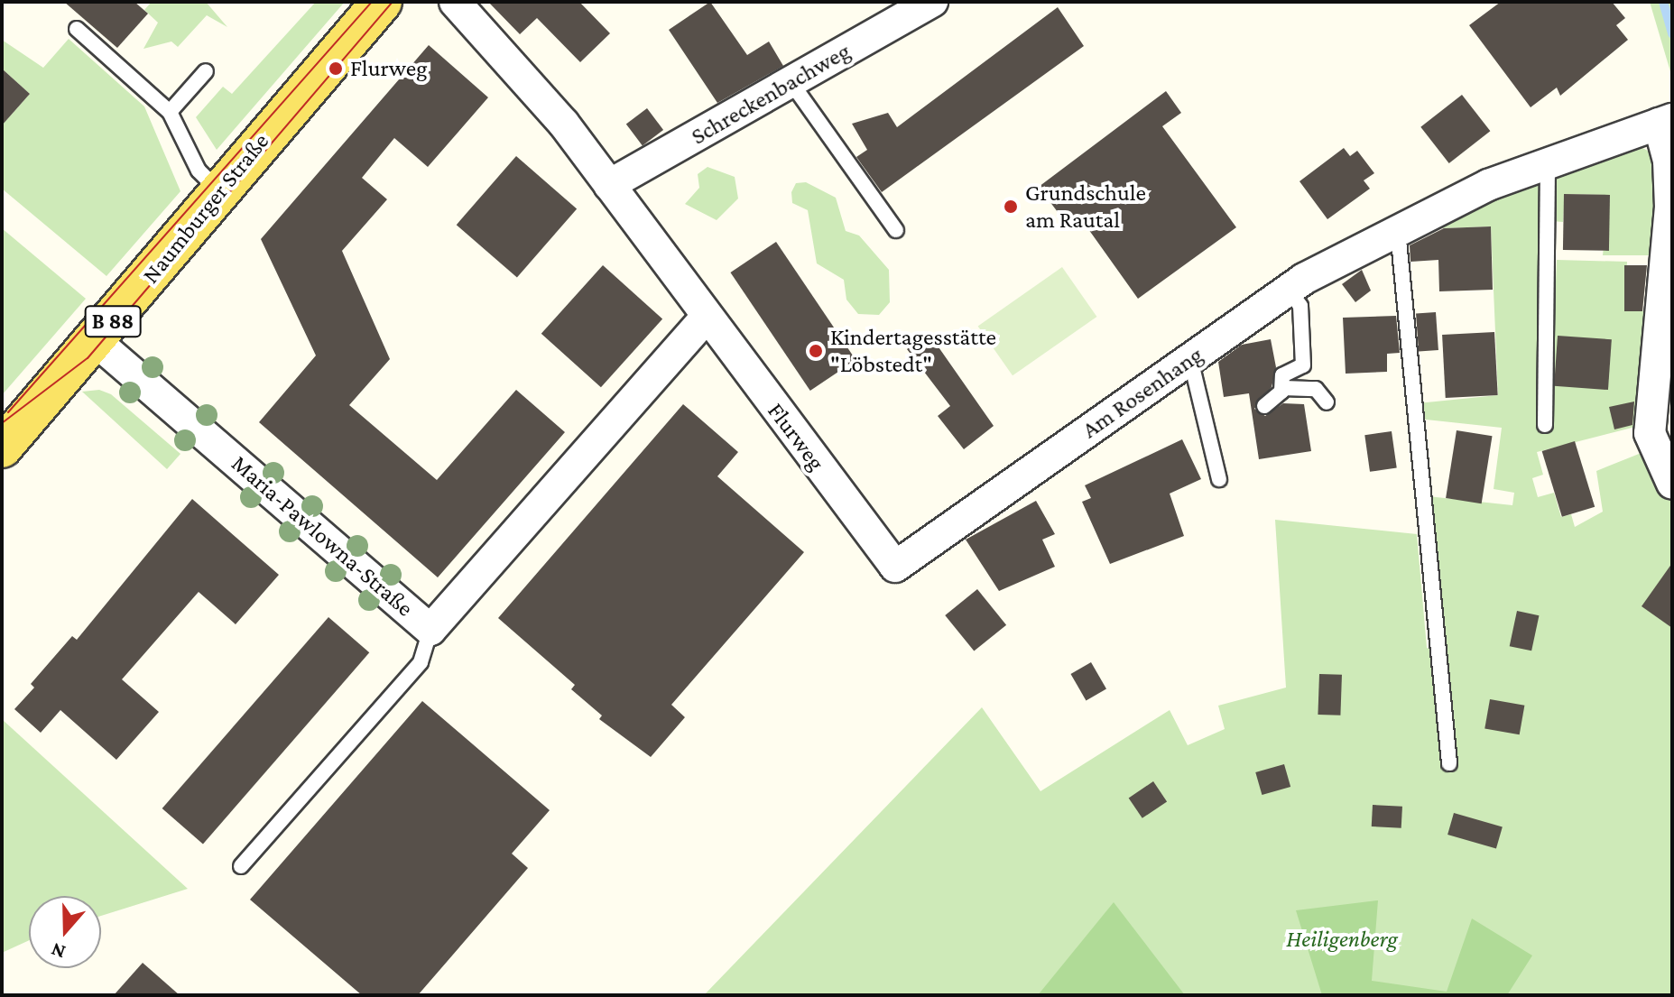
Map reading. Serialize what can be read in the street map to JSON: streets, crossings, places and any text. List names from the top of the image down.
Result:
{
  "streets": {
    "main road": ["Naumburger Straße", "B 88"],
    "street": [
      "Schreckenbachweg",
      "Am Rosenhang",
      "Flurweg",
      "Maria-Pawlowna-Straße"
    ]
  },
  "crossings": [
    ["Schreckenbachweg", "Flurweg"],
    ["Naumburger Straße", "Maria-Pawlowna-Straße"],
    ["Am Rosenhang", "Flurweg"],
    ["Flurweg", "Maria-Pawlowna-Straße"]
  ],
  "parks": ["Heiligenberg"],
  "places": ["Flurweg", "Grundschule am Rautal", "Kindertagesstätte \"Löbstedt\""],
  "north": "bottom"
}
